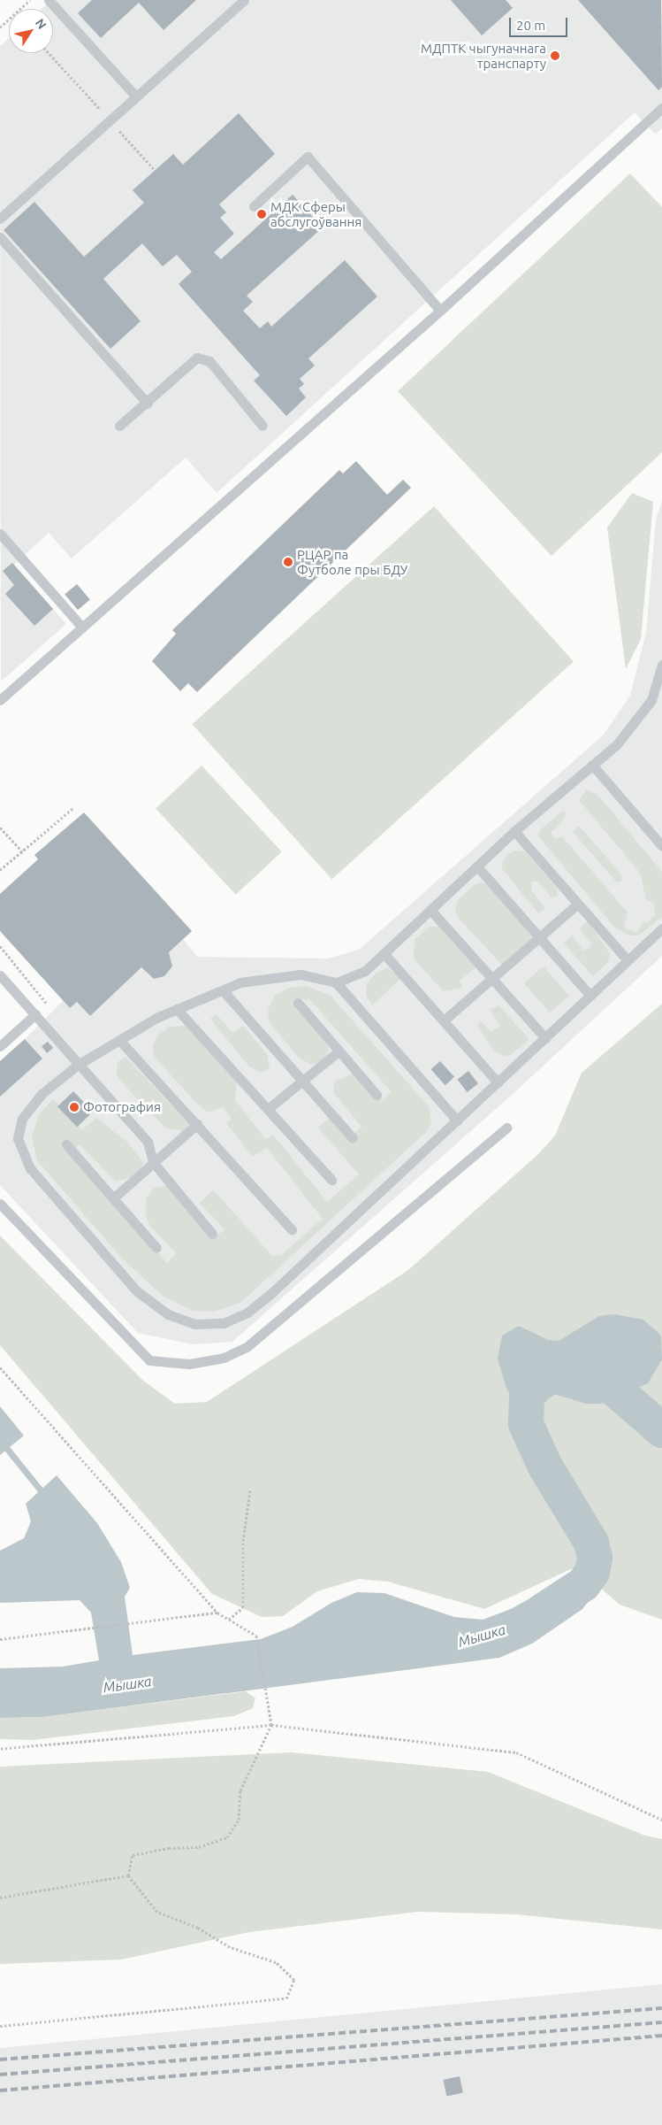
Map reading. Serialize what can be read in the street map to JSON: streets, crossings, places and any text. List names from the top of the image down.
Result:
{
  "water": ["Мышка"],
  "places": [
    "МДПТК чыгуначнага транспарту",
    "МДК Сферы абслугоўвання",
    "РЦАР па Футболе пры БДУ",
    "Фотография"
  ],
  "scale_bar": "20 m",
  "north": "top right"
}
